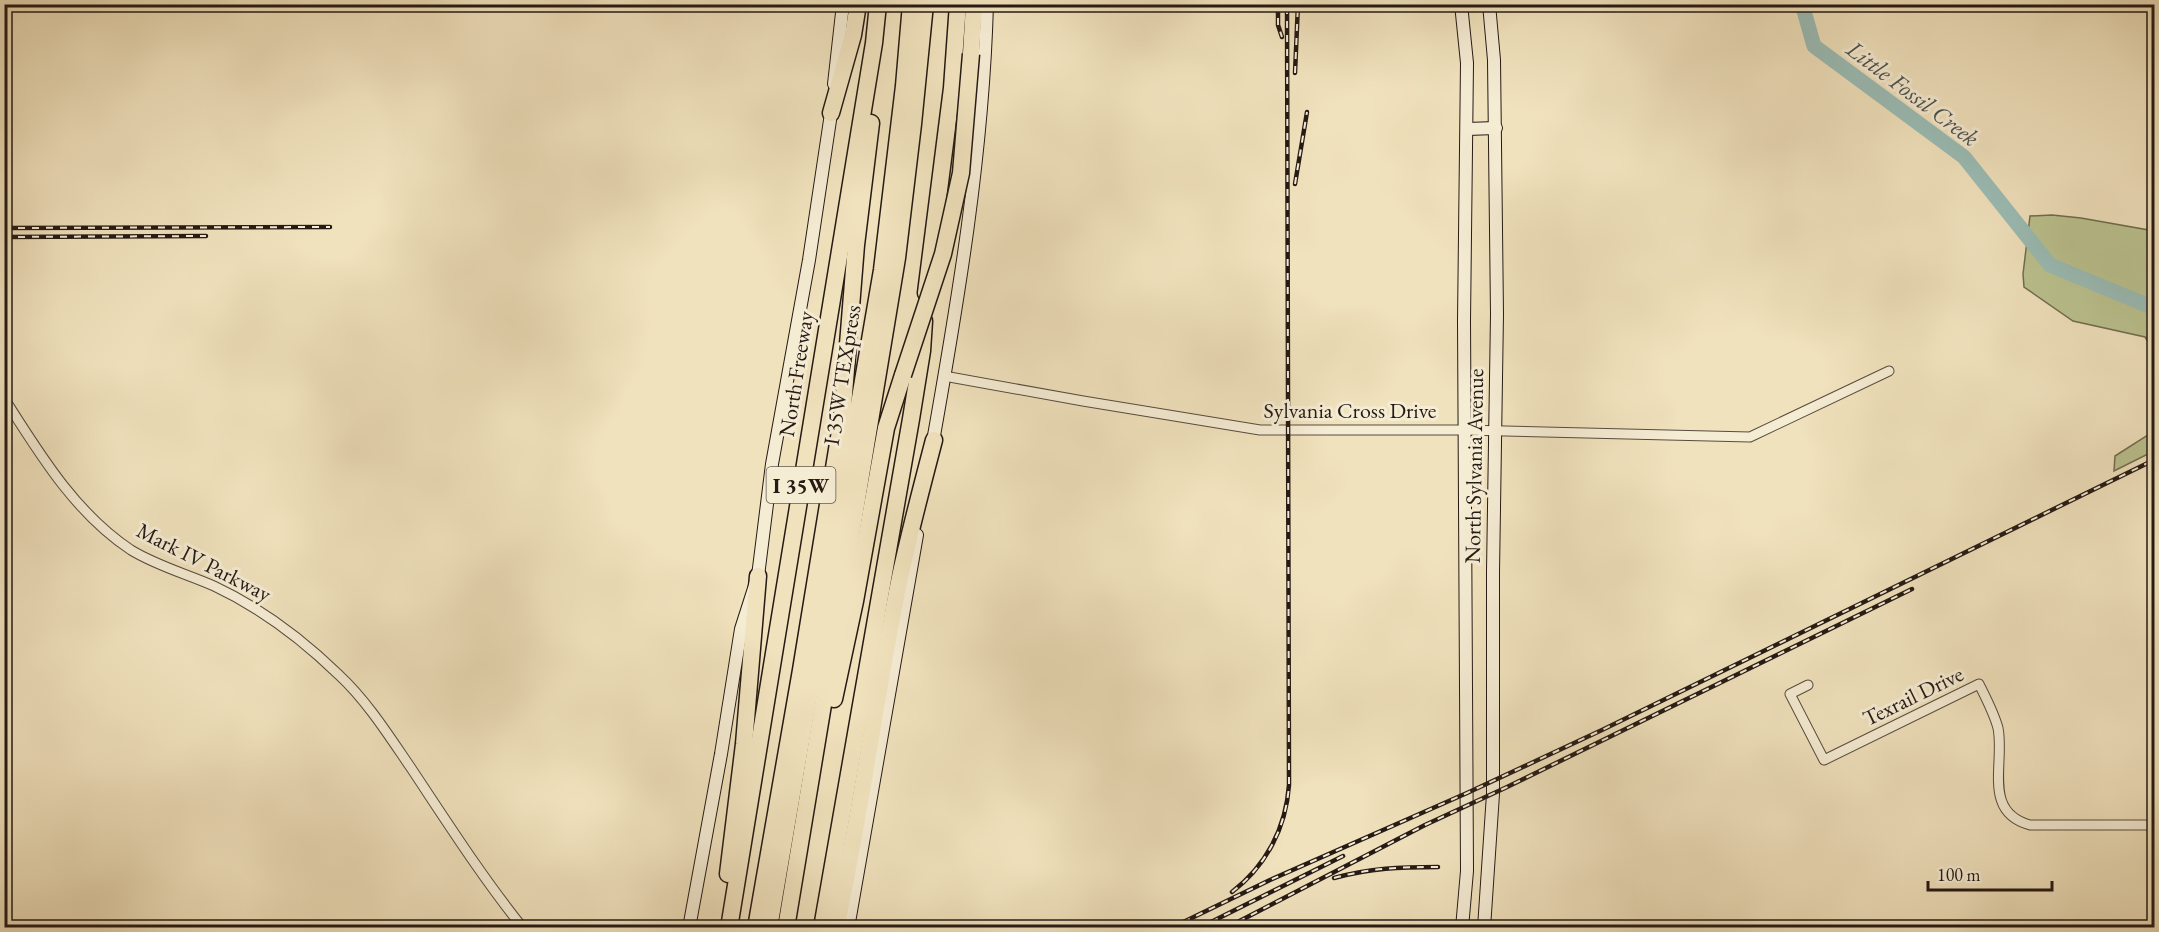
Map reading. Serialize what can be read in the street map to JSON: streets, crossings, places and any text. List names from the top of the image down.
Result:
{
  "streets": {
    "highway": ["North Freeway", "I 35W TEXpress", "I 35W"],
    "main road": ["North Sylvania Avenue"],
    "street": ["Sylvania Cross Drive", "Mark IV Parkway", "Texrail Drive"]
  },
  "crossings": [
    ["Sylvania Cross Drive", "North Sylvania Avenue"]
  ],
  "water": ["Little Fossil Creek"],
  "scale_bar": "100 m"
}
